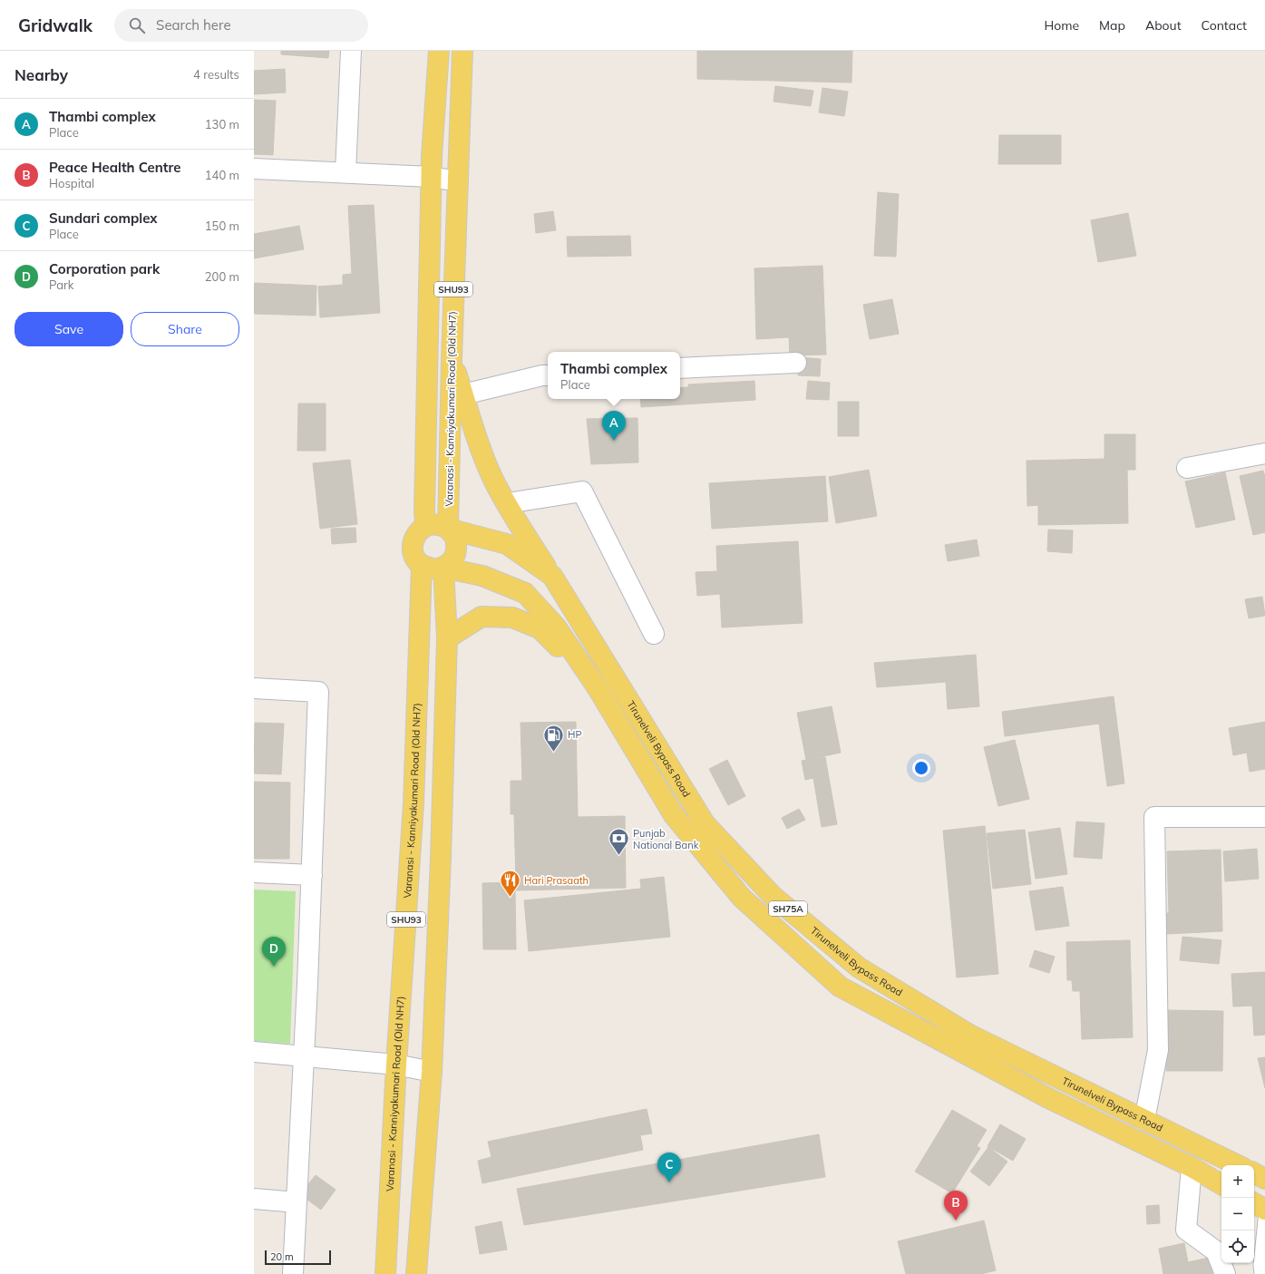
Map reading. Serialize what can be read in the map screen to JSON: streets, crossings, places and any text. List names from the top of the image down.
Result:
{
  "streets": {
    "main road": [
      "SHU93",
      "Varanasi - Kanniyakumari Road (Old NH7)",
      "Tirunelveli Bypass Road",
      "SH75A"
    ]
  },
  "crossings": [
    ["SHU93", "Varanasi - Kanniyakumari Road (Old NH7)"],
    ["SHU93", "Tirunelveli Bypass Road"],
    ["Varanasi - Kanniyakumari Road (Old NH7)", "Tirunelveli Bypass Road"]
  ],
  "places": {
    "fuel station": ["HP"],
    "bank": ["Punjab National Bank"],
    "restaurant": ["Hari Prasaath"]
  },
  "scale_bar": "20 m",
  "page": {
    "header": "Gridwalk",
    "search": "Search here",
    "nav": [
      "Home",
      "Map",
      "About",
      "Contact"
    ],
    "heading": ["Nearby", "4 results"],
    "list": [
      {
        "mark": "A",
        "name": "Thambi complex",
        "note": "Place",
        "value": "130 m"
      },
      {
        "mark": "B",
        "name": "Peace Health Centre",
        "note": "Hospital",
        "value": "140 m"
      },
      {
        "mark": "C",
        "name": "Sundari complex",
        "note": "Place",
        "value": "150 m"
      },
      {
        "mark": "D",
        "name": "Corporation park",
        "note": "Park",
        "value": "200 m"
      }
    ],
    "buttons": ["Save", "Share"],
    "popup": ["Thambi complex", "Place"],
    "pins": [
      "A",
      "D",
      "C",
      "B"
    ],
    "map_buttons": ["+", "−"],
    "scale": "20 m"
  }
}
